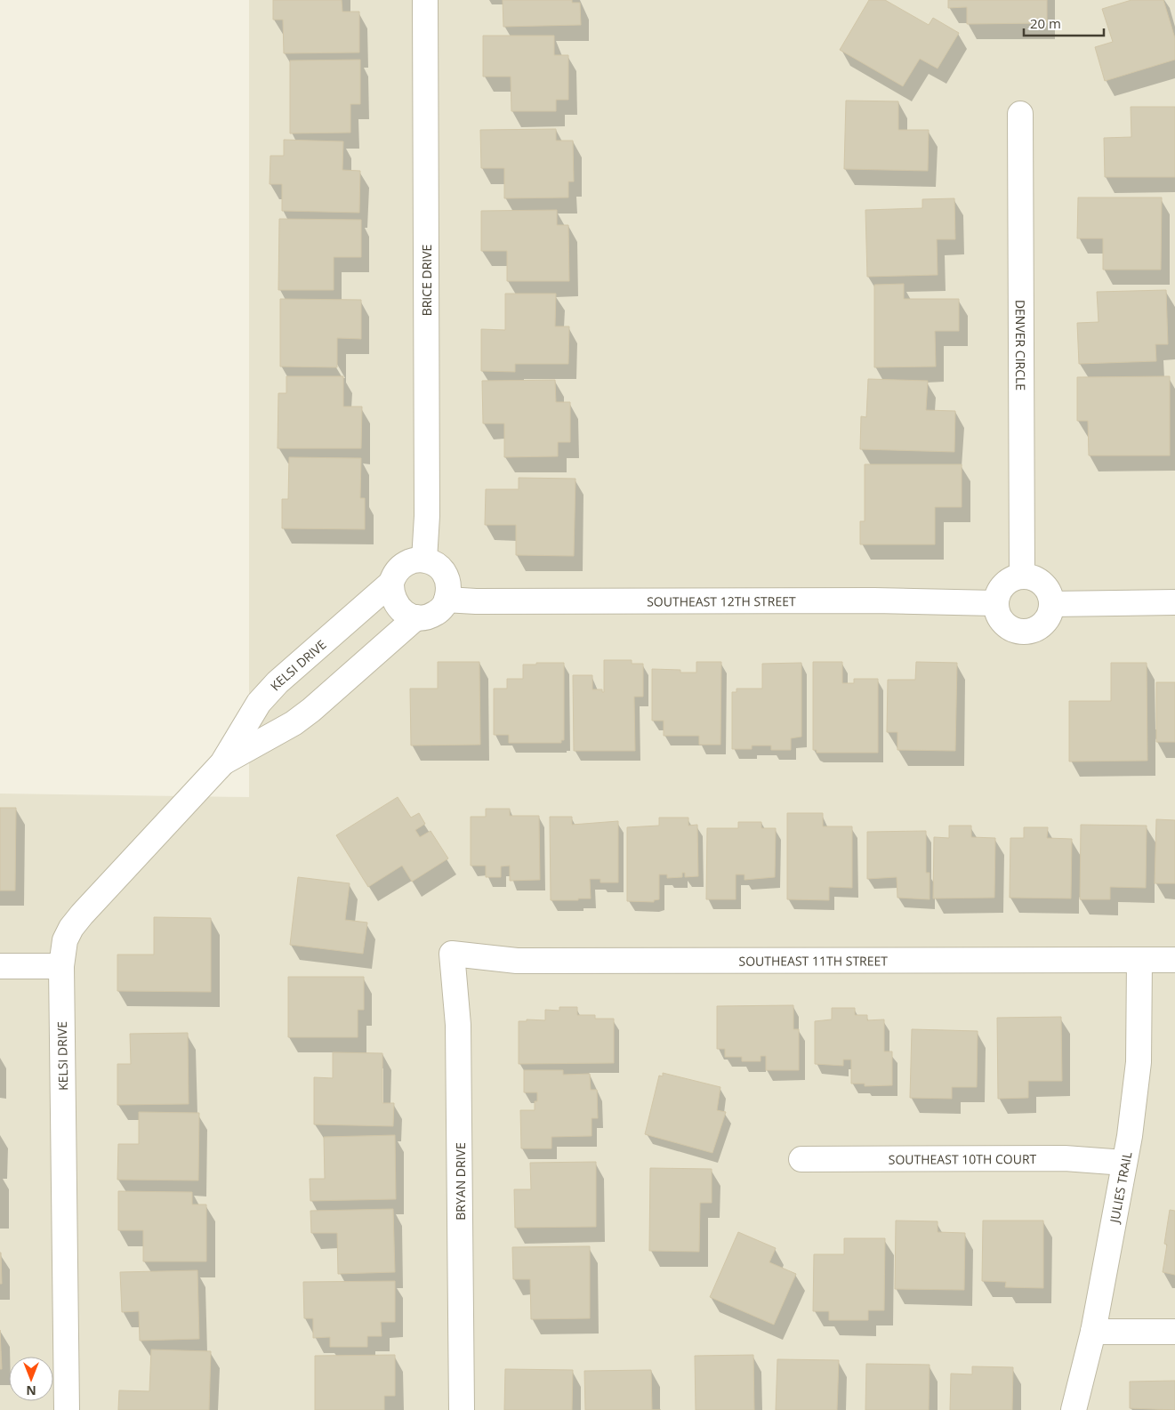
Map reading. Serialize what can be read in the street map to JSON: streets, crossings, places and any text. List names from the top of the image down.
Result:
{
  "streets": {
    "street": [
      "BRICE DRIVE",
      "DENVER CIRCLE",
      "SOUTHEAST 12TH STREET",
      "KELSI DRIVE",
      "SOUTHEAST 11TH STREET",
      "SOUTHEAST 10TH COURT",
      "BRYAN DRIVE",
      "JULIES TRAIL"
    ]
  },
  "crossings": [
    ["BRICE DRIVE", "SOUTHEAST 12TH STREET"],
    ["BRICE DRIVE", "KELSI DRIVE"],
    ["DENVER CIRCLE", "SOUTHEAST 12TH STREET"],
    ["SOUTHEAST 12TH STREET", "KELSI DRIVE"],
    ["SOUTHEAST 11TH STREET", "BRYAN DRIVE"],
    ["SOUTHEAST 11TH STREET", "JULIES TRAIL"],
    ["SOUTHEAST 10TH COURT", "JULIES TRAIL"]
  ],
  "scale_bar": "20 m",
  "north": "bottom"
}
